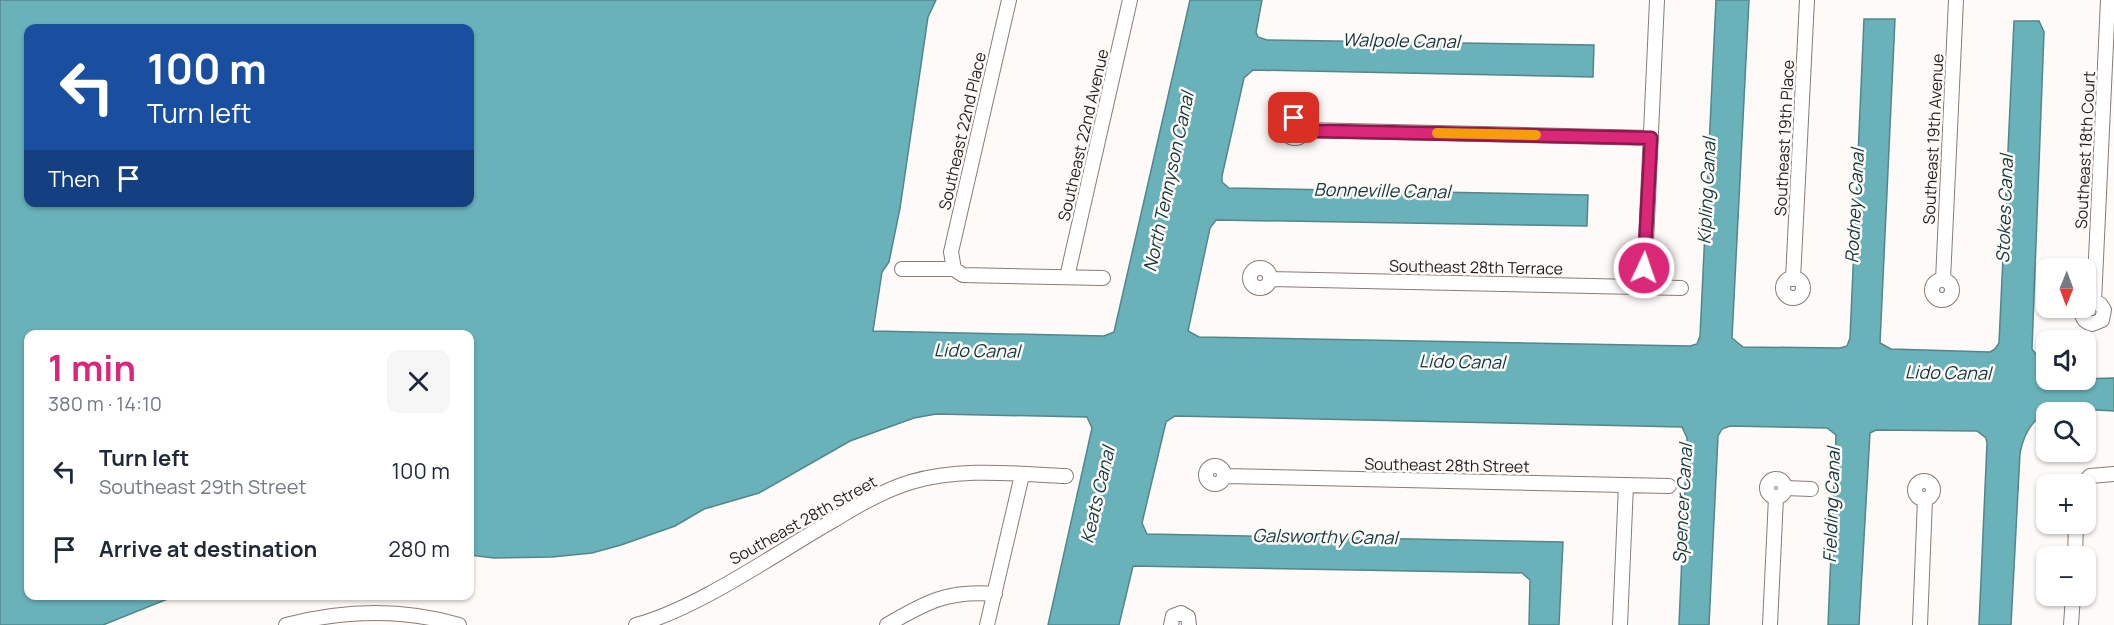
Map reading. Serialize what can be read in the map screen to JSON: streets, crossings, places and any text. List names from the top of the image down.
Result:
{
  "streets": {
    "street": [
      "Southeast 22nd Place",
      "Southeast 22nd Avenue",
      "Southeast 19th Place",
      "Southeast 19th Avenue",
      "Southeast 18th Court",
      "Southeast 28th Terrace",
      "Southeast 28th Street"
    ]
  },
  "water": [
    "Walpole Canal",
    "North Tennyson Canal",
    "Bonneville Canal",
    "Kipling Canal",
    "Rodney Canal",
    "Stokes Canal",
    "Lido Canal",
    "Keats Canal",
    "Spencer Canal",
    "Fielding Canal",
    "Galsworthy Canal"
  ],
  "north": "bottom",
  "page": {
    "turn": ["100 m", "Turn left"],
    "then": "Then",
    "map_buttons": ["+", "−"],
    "heading": ["1 min", "380 m · 14:10"],
    "list": [
      {
        "name": "Turn left",
        "note": "Southeast 29th Street",
        "value": "100 m"
      },
      {
        "name": "Arrive at destination",
        "value": "280 m"
      }
    ]
  }
}
